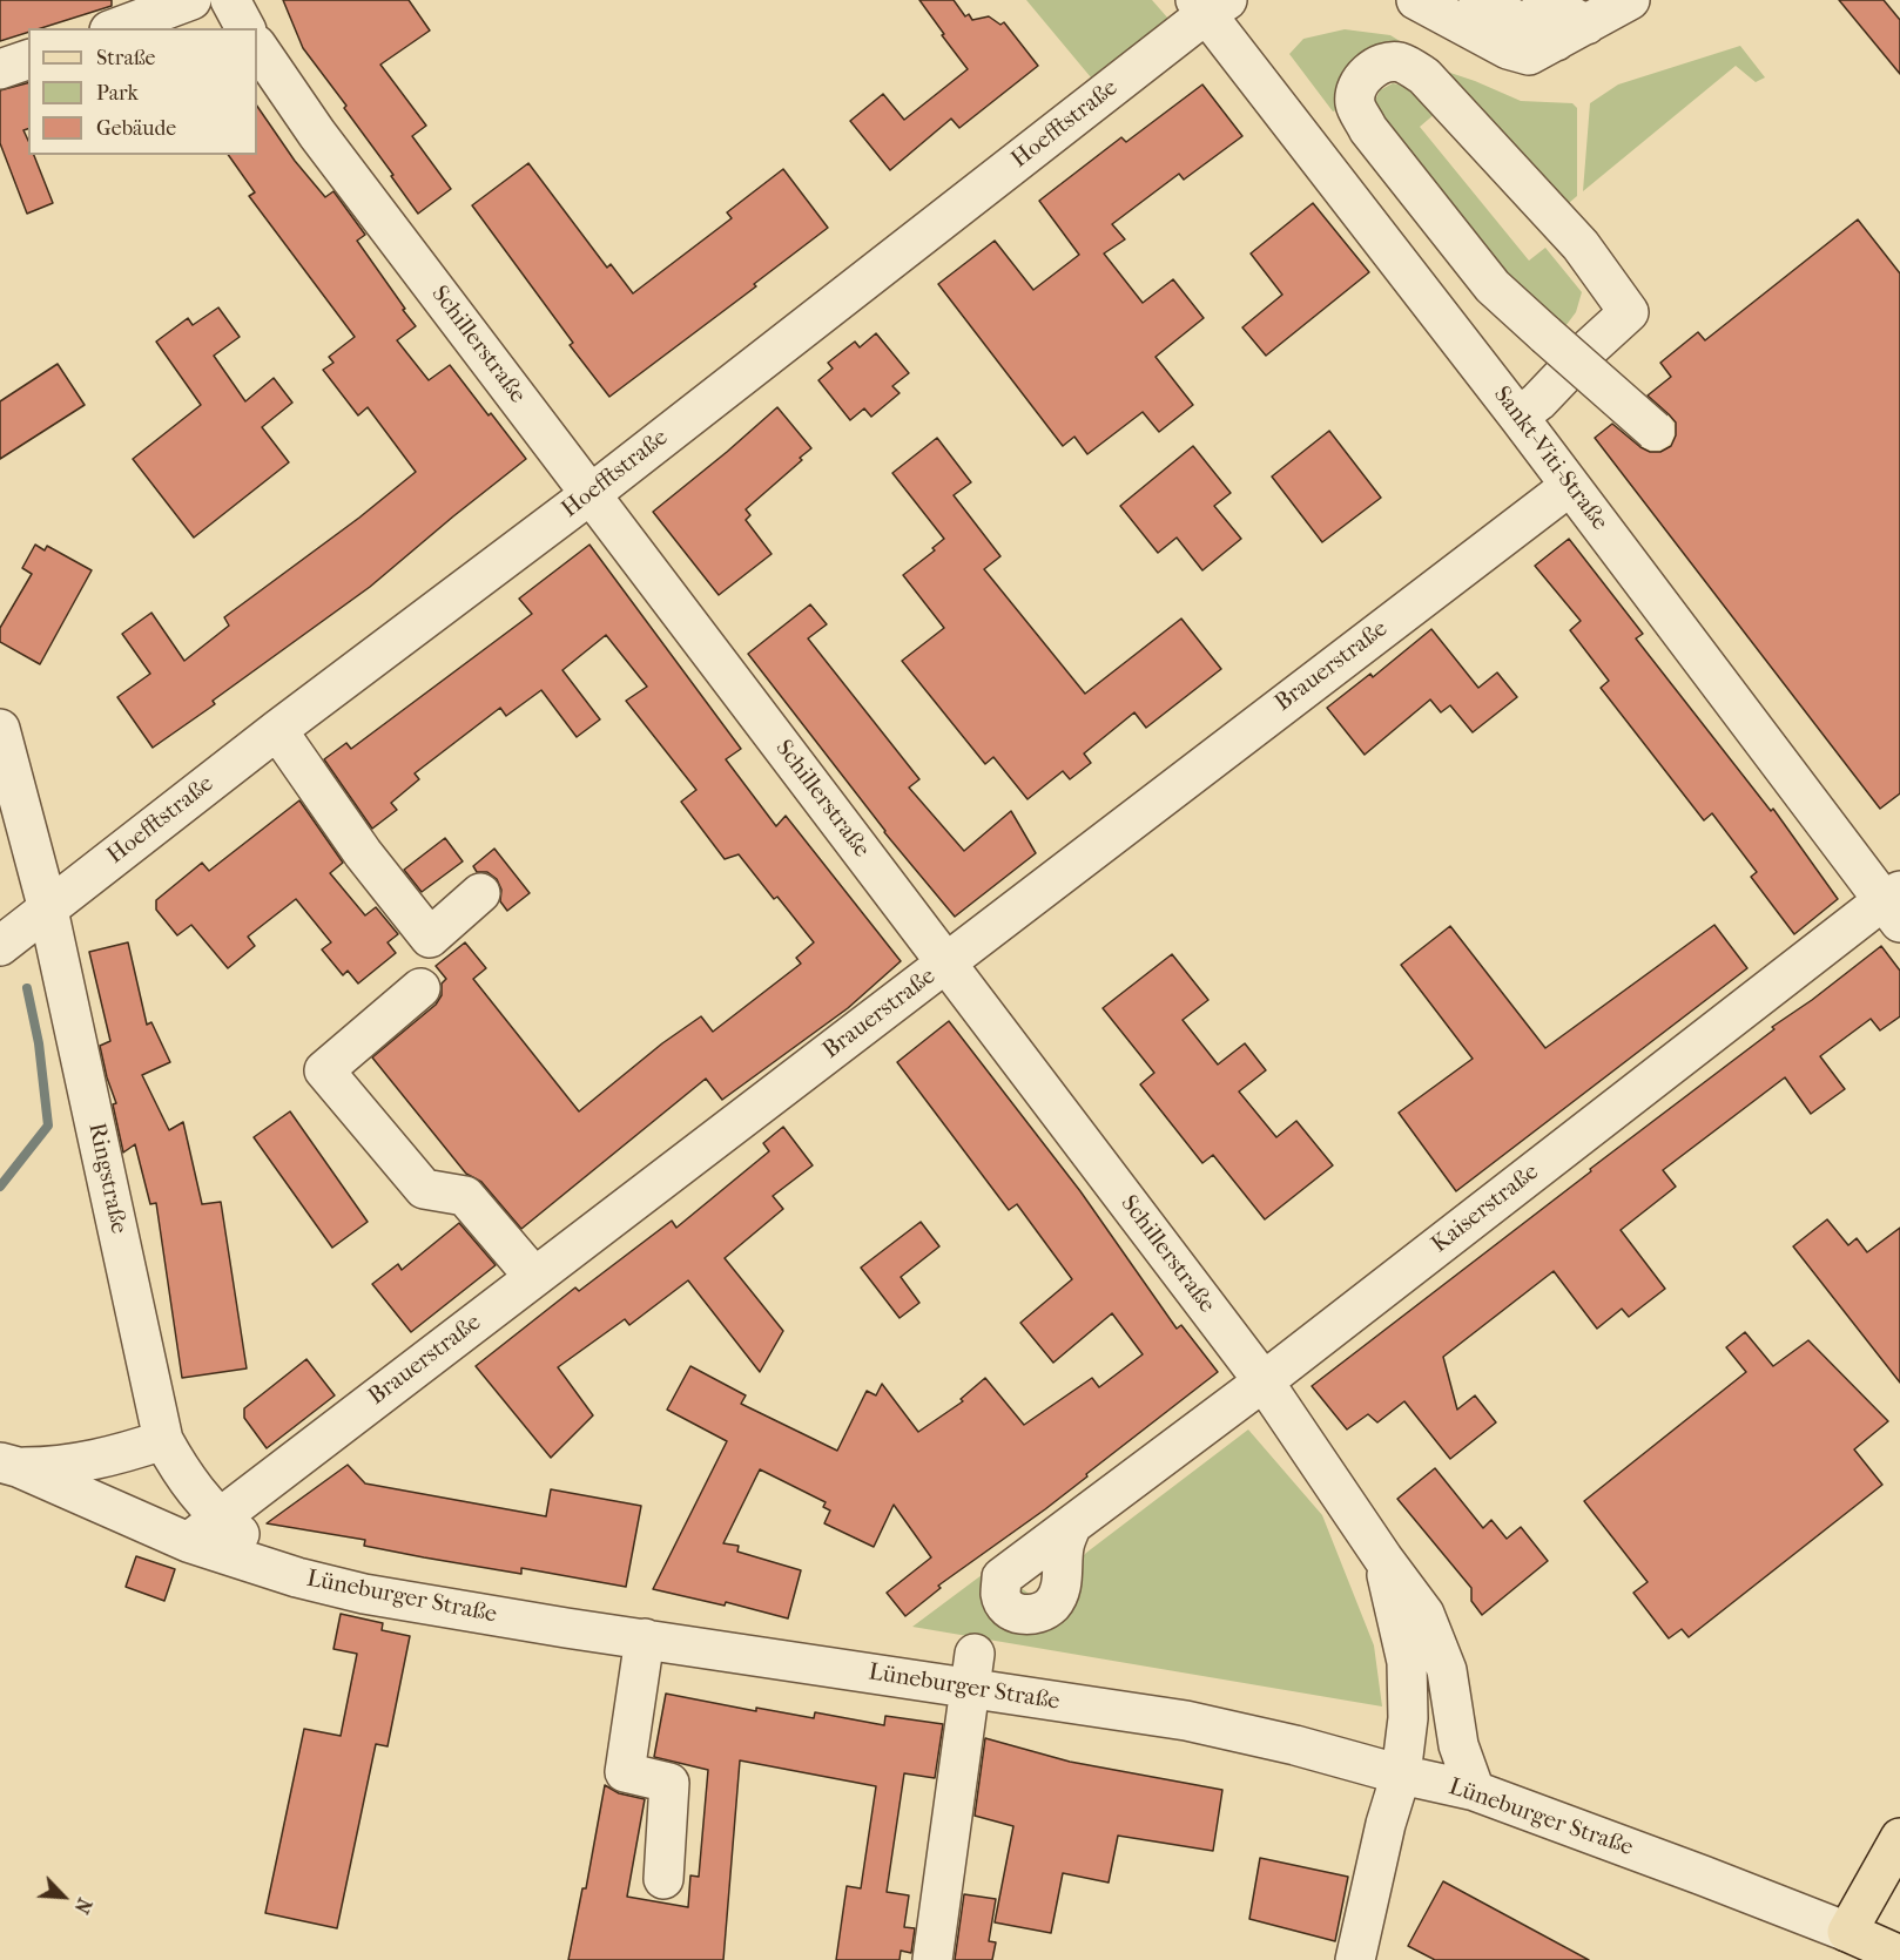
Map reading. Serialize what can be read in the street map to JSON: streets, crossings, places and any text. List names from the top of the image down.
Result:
{
  "streets": {
    "main road": ["Lüneburger Straße"],
    "street": [
      "Hoefftstraße",
      "Schillerstraße",
      "Sankt-Viti-Straße",
      "Brauerstraße",
      "Ringstraße",
      "Kaiserstraße"
    ]
  },
  "crossings": [
    ["Hoefftstraße", "Schillerstraße"],
    ["Hoefftstraße", "Sankt-Viti-Straße"],
    ["Hoefftstraße", "Ringstraße"],
    ["Schillerstraße", "Brauerstraße"],
    ["Schillerstraße", "Kaiserstraße"],
    ["Schillerstraße", "Lüneburger Straße"],
    ["Sankt-Viti-Straße", "Brauerstraße"],
    ["Sankt-Viti-Straße", "Kaiserstraße"],
    ["Brauerstraße", "Ringstraße"],
    ["Brauerstraße", "Lüneburger Straße"],
    ["Ringstraße", "Lüneburger Straße"]
  ],
  "legend": ["Straße", "Park", "Gebäude"],
  "north": "bottom right"
}
